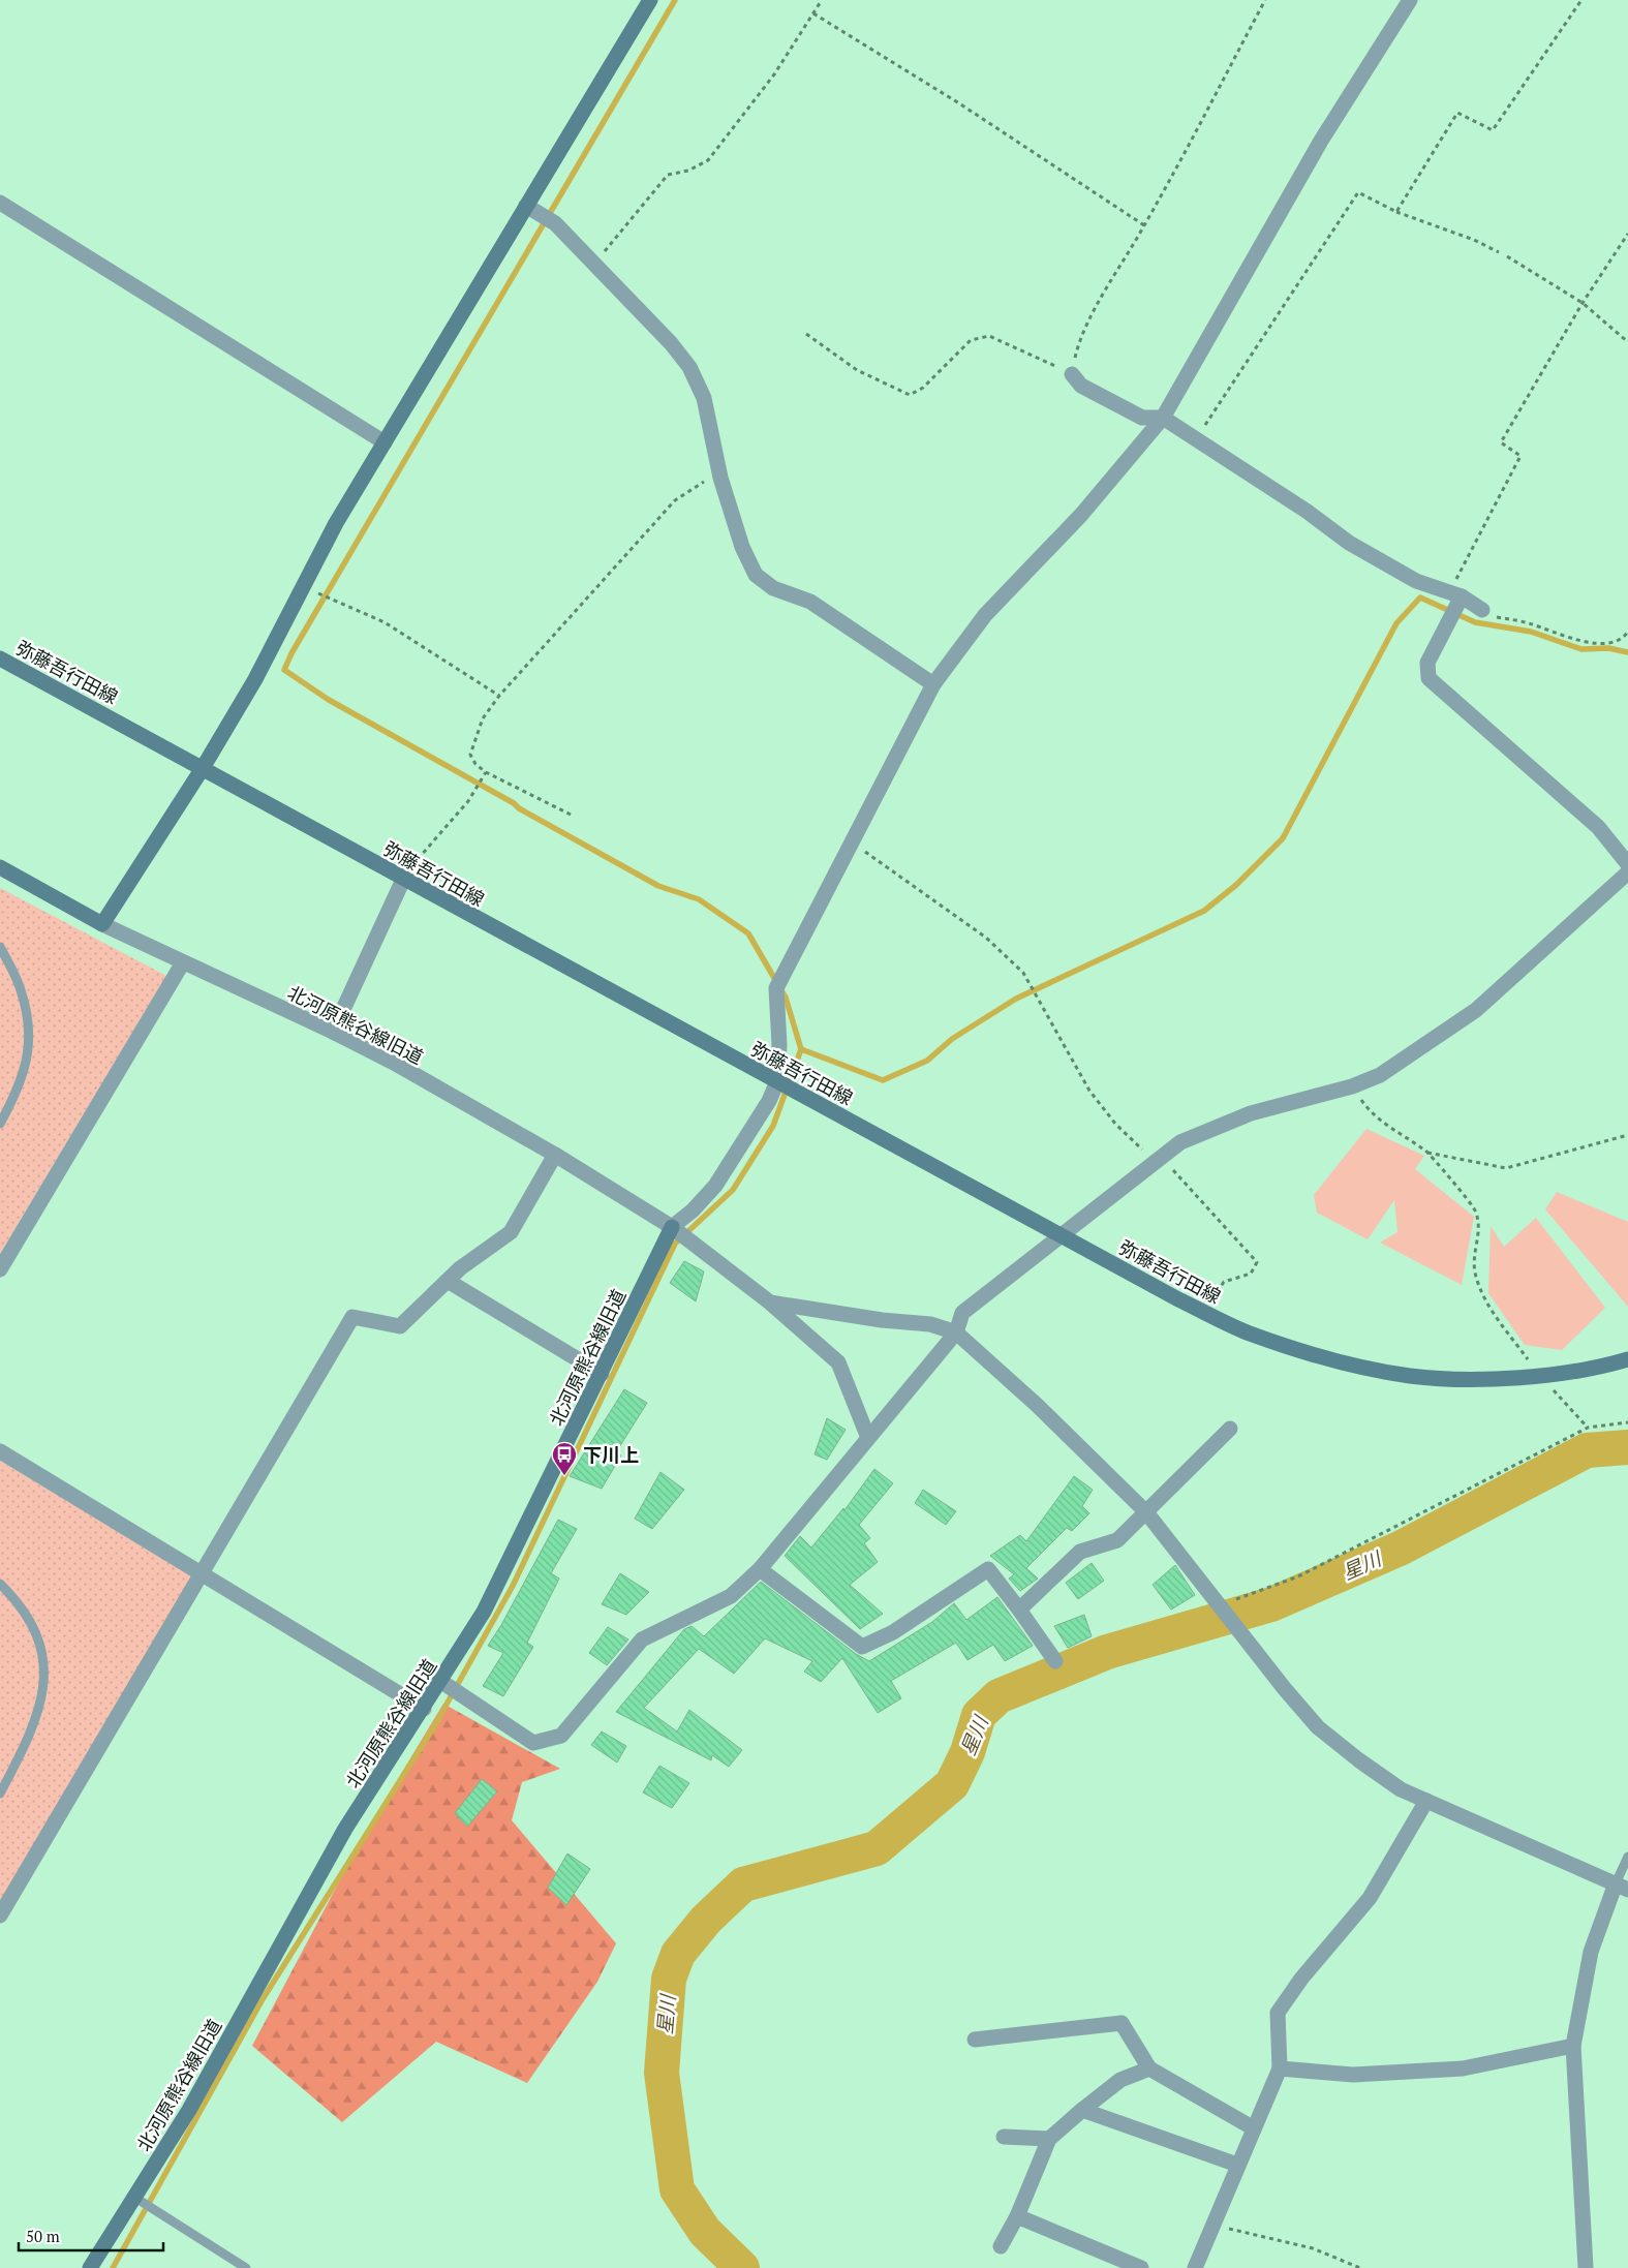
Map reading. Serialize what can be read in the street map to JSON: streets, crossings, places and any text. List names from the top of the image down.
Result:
{
  "streets": {
    "street": ["弥藤吾行田線", "北河原熊谷線旧道"]
  },
  "water": ["星川"],
  "places": {
    "bus stop": ["下川上"]
  },
  "scale_bar": "50 m"
}
